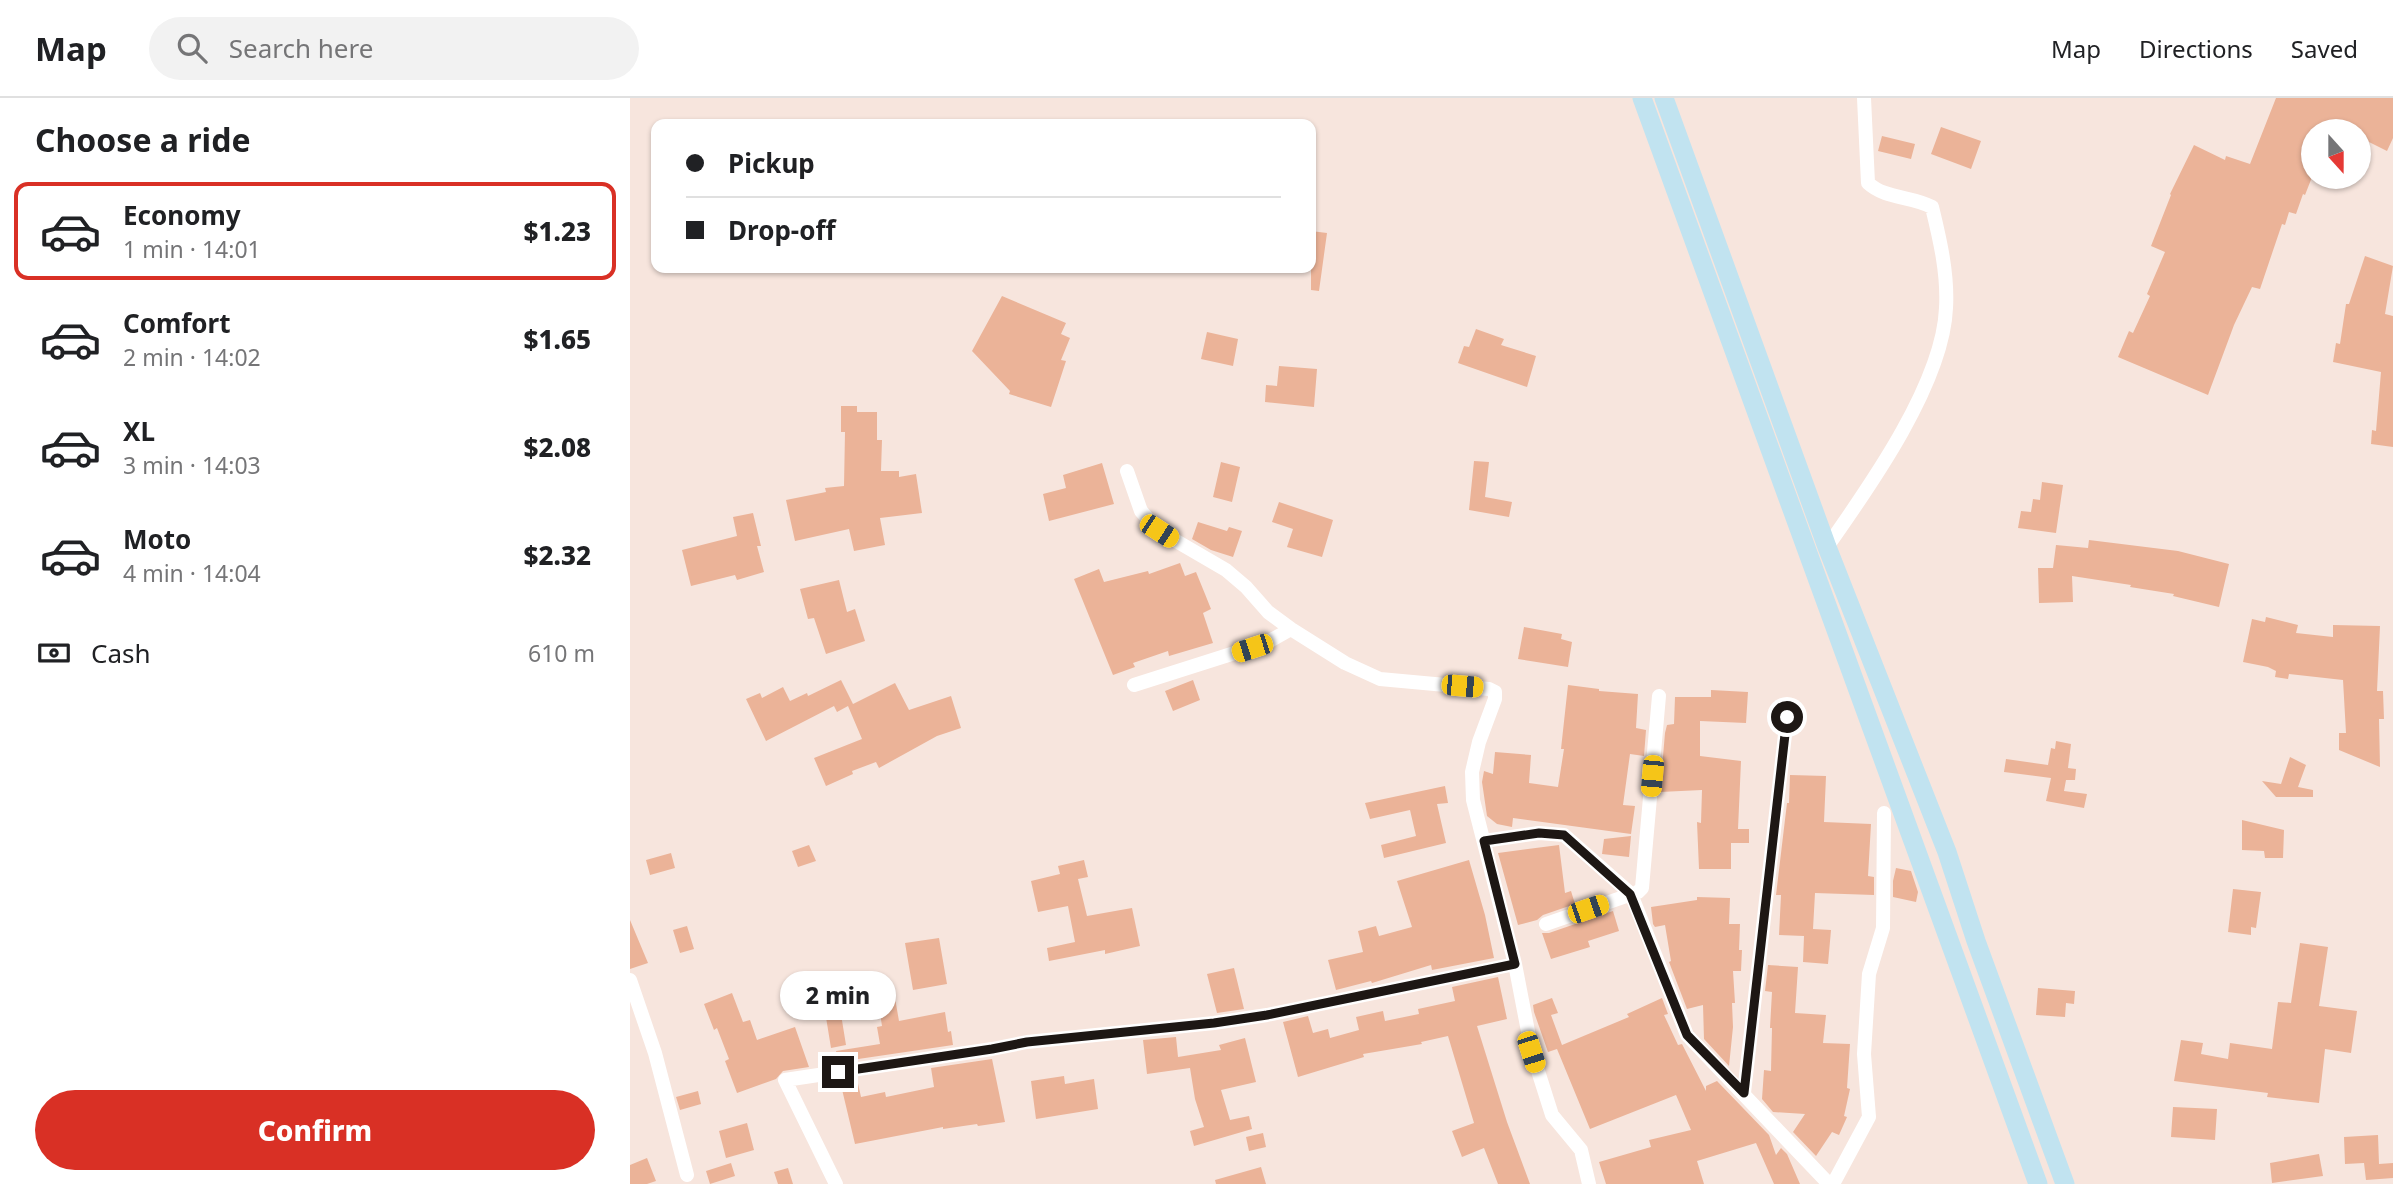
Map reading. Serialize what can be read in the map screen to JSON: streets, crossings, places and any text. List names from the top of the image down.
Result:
{
  "north": "bottom",
  "page": {
    "header": "Map",
    "search": "Search here",
    "nav": ["Map", "Directions", "Saved"],
    "heading": "Choose a ride",
    "banner": ["Pickup", "Drop-off"],
    "list": [
      {
        "name": "Economy",
        "note": "1 min · 14:01",
        "value": "$1.23"
      },
      {
        "name": "Comfort",
        "note": "2 min · 14:02",
        "value": "$1.65"
      },
      {
        "name": "XL",
        "note": "3 min · 14:03",
        "value": "$2.08"
      },
      {
        "name": "Moto",
        "note": "4 min · 14:04",
        "value": "$2.32"
      }
    ],
    "pay": ["Cash", "610 m"],
    "bubble": "2 min",
    "buttons": "Confirm"
  }
}
